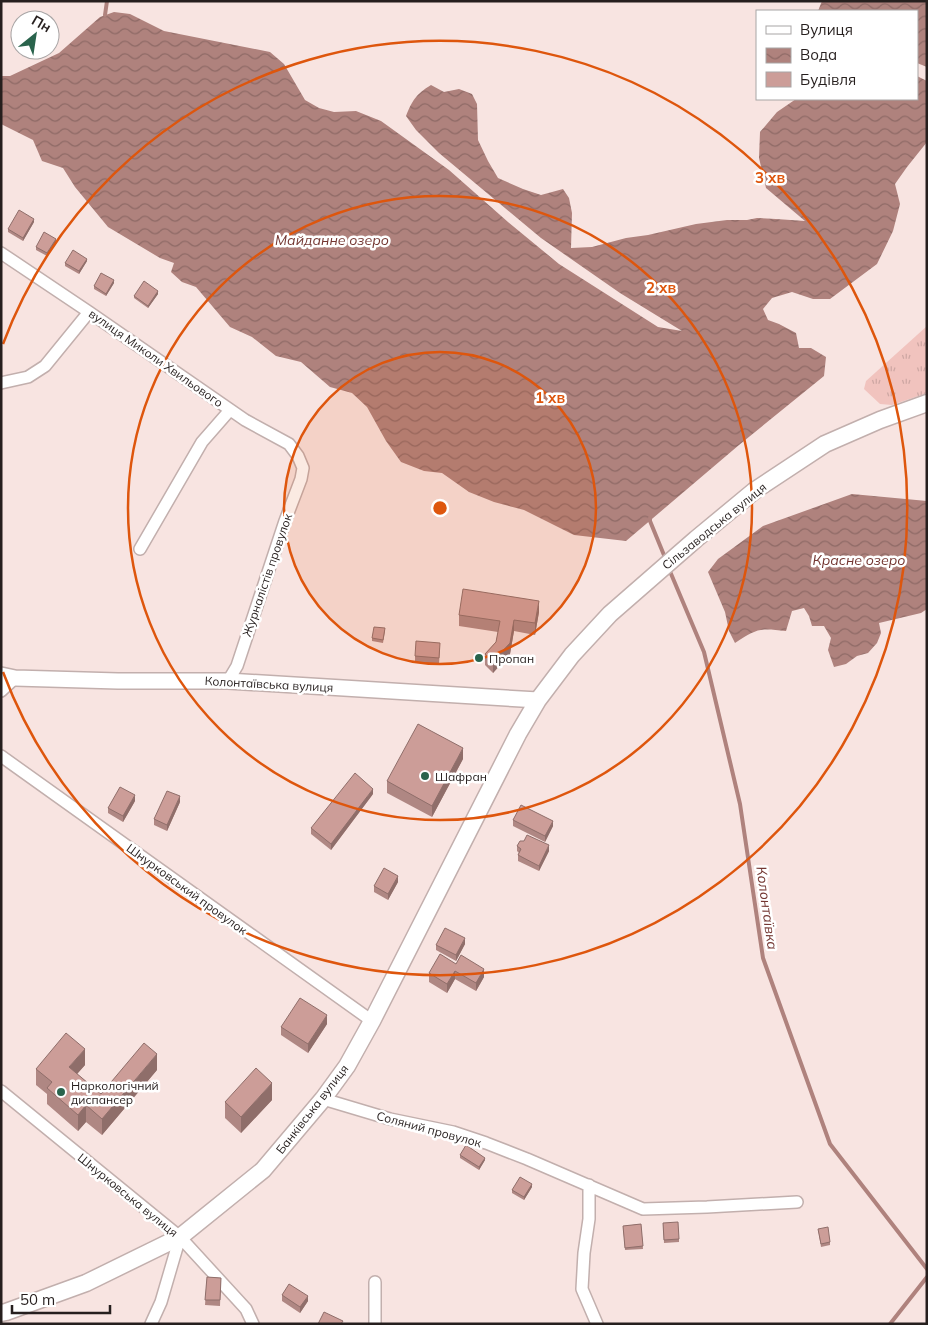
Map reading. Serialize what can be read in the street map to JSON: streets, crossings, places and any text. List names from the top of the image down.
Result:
{
  "streets": {
    "main road": ["Сільзаводська вулиця", "Банківська вулиця"],
    "street": [
      "вулиця Миколи Хвильового",
      "Журналістів провулок",
      "Колонтаївська вулиця",
      "Шнурковський провулок",
      "Соляний провулок",
      "Шнурковська вулиця"
    ]
  },
  "crossings": [
    ["вулиця Миколи Хвильового", "Журналістів провулок"],
    ["Сільзаводська вулиця", "Колонтаївська вулиця"],
    ["Сільзаводська вулиця", "Банківська вулиця"],
    ["Журналістів провулок", "Колонтаївська вулиця"],
    ["Колонтаївська вулиця", "Банківська вулиця"],
    ["Шнурковський провулок", "Банківська вулиця"],
    ["Банківська вулиця", "Соляний провулок"],
    ["Банківська вулиця", "Шнурковська вулиця"]
  ],
  "water": ["Майданне озеро", "Красне озеро", "Колонтаївка"],
  "places": ["Пропан", "Шафран", "Наркологічний диспансер"],
  "legend": ["Вулиця", "Вода", "Будівля"],
  "scale_bar": "50 m",
  "north": "top right",
  "rings": ["3 хв", "2 хв", "1 хв"]
}
